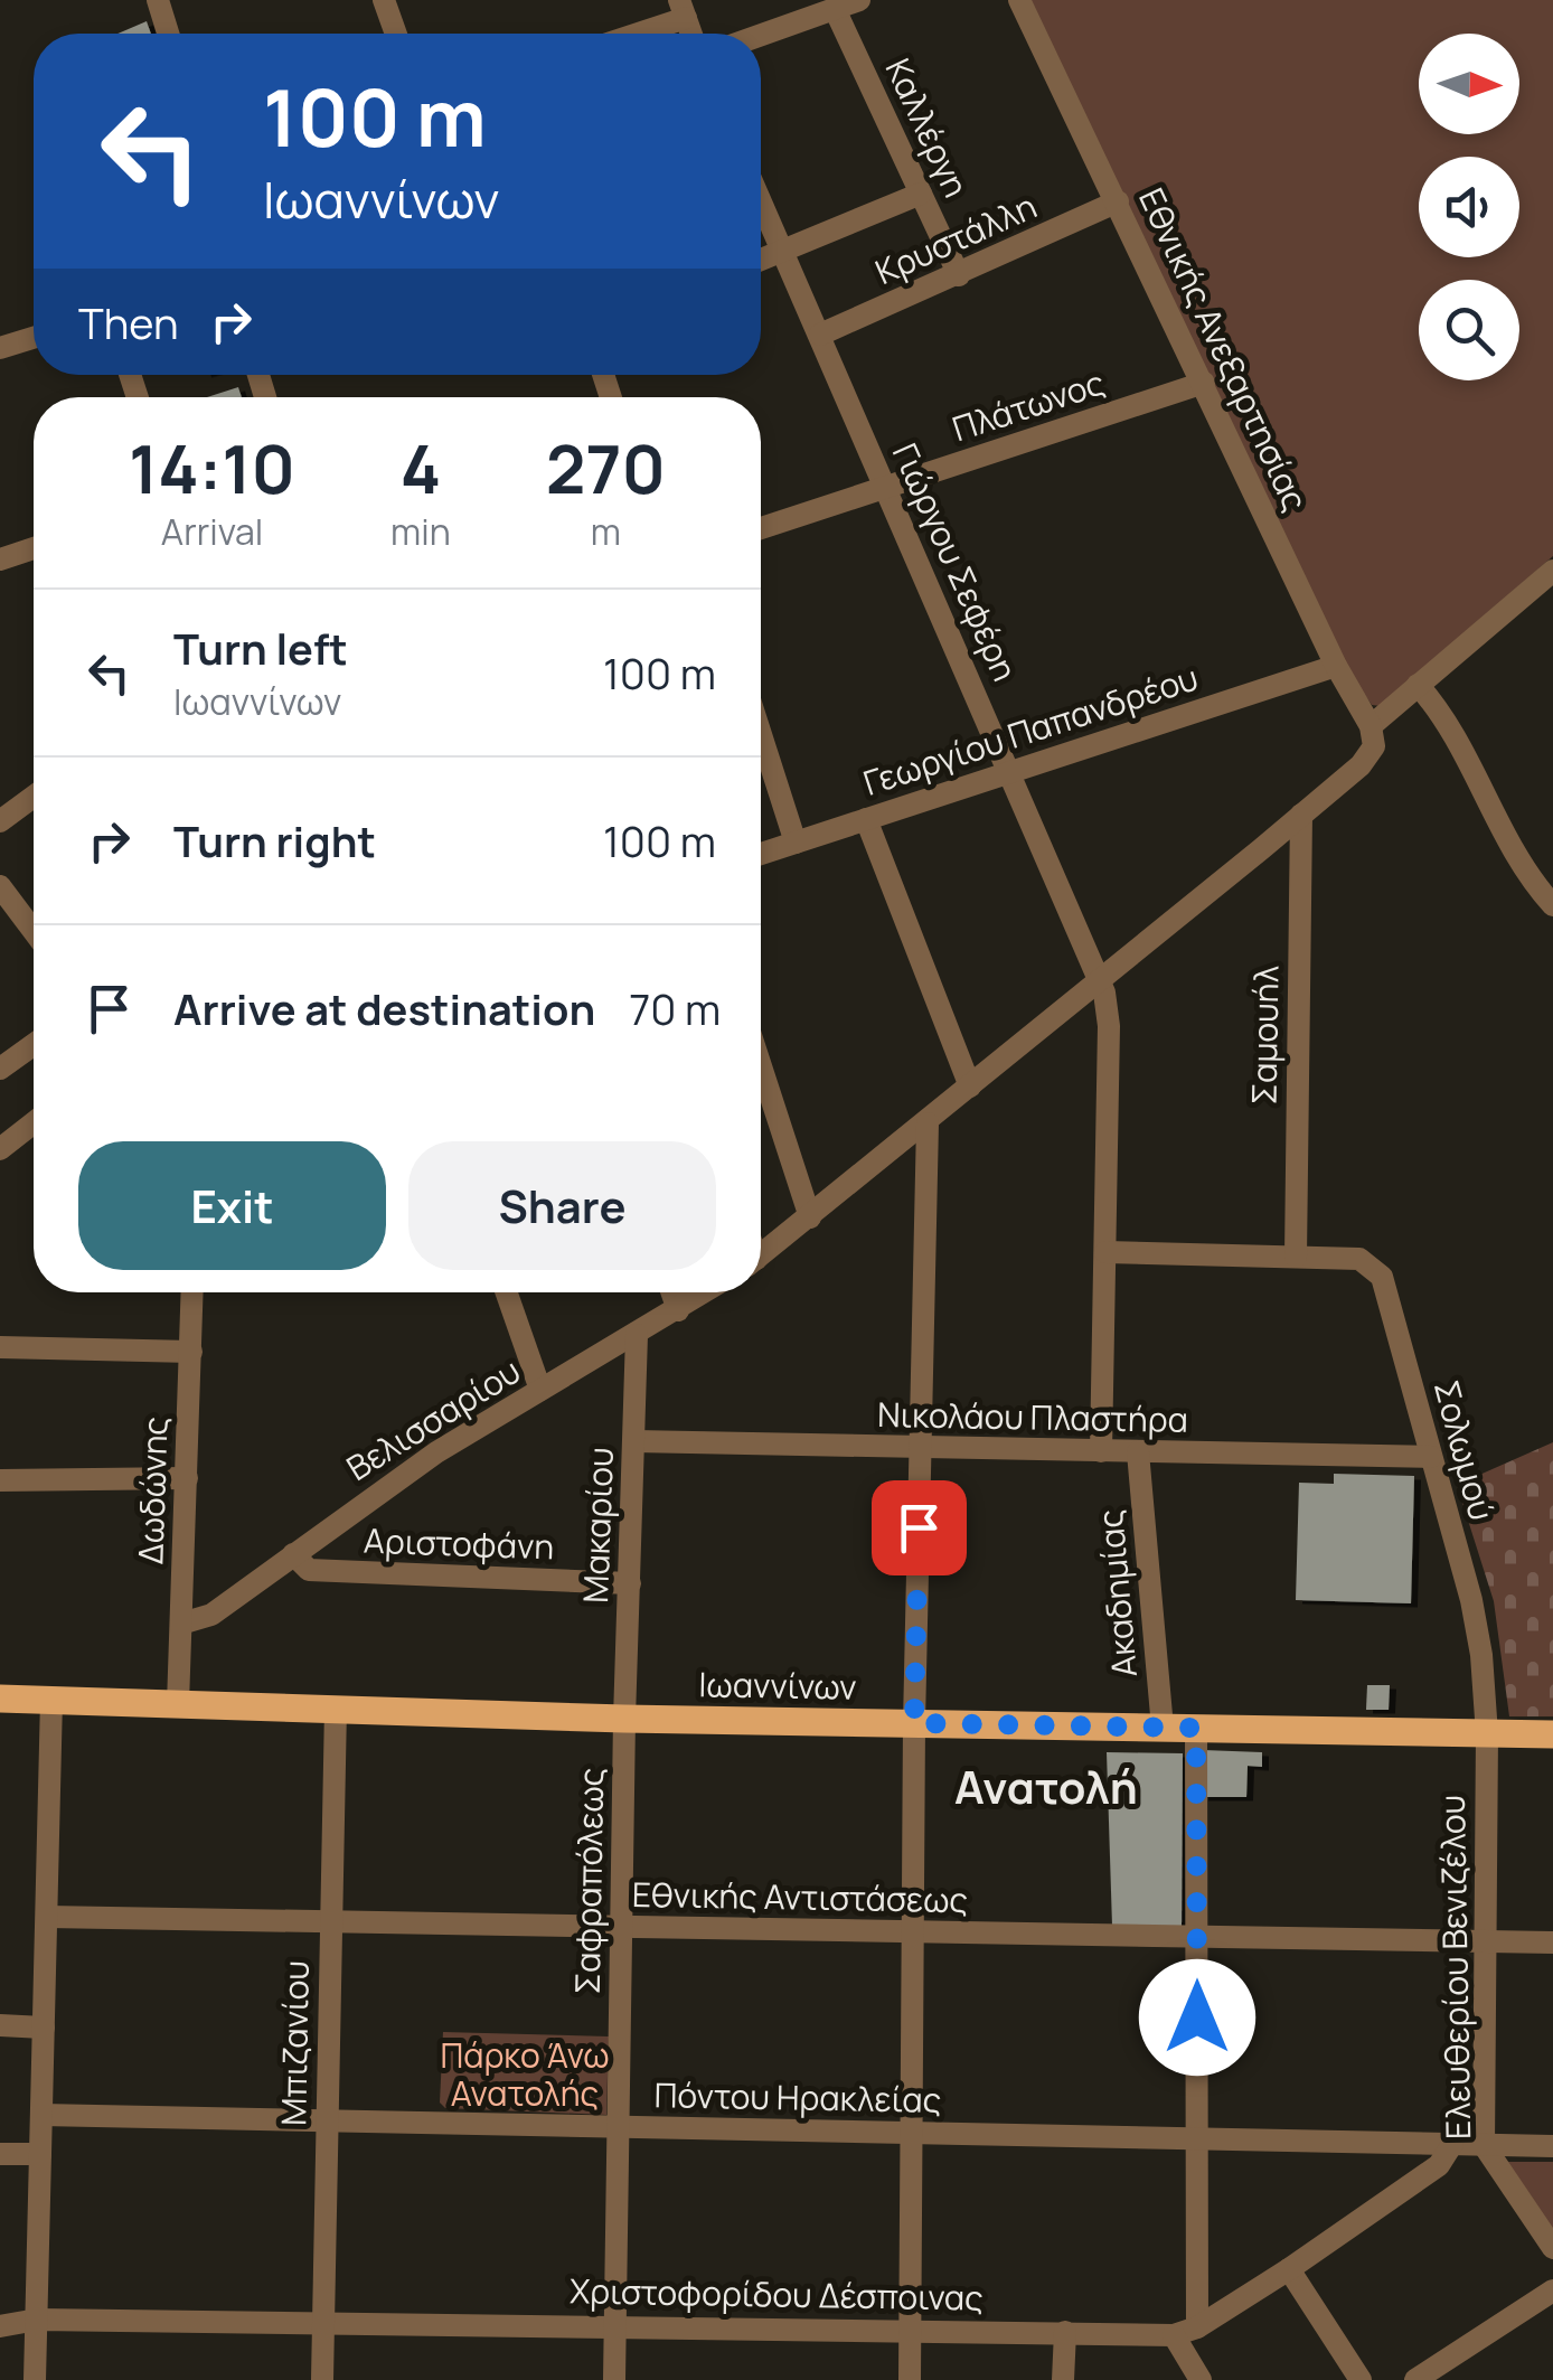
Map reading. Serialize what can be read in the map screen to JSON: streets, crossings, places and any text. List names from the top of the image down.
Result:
{
  "streets": {
    "main road": ["Ιωαννίνων"],
    "street": [
      "Καλλέργη",
      "Κρυστάλλη",
      "Εθνικής Ανεξαρτησίας",
      "Πλάτωνος",
      "Γιώργου Σεφέρη",
      "Γεωργίου Παπανδρέου",
      "Σαμουήλ",
      "Νικολάου Πλαστήρα",
      "Βελισσαρίου",
      "Σολωμού",
      "Δωδώνης",
      "Μακαρίου",
      "Αριστοφάνη",
      "Ακαδημίας",
      "Σαφραπόλεως",
      "Εθνικής Αντιστάσεως",
      "Ελευθερίου Βενιζέλου",
      "Μπιζανίου",
      "Πόντου Ηρακλείας",
      "Χριστοφορίδου Δέσποινας"
    ]
  },
  "crossings": [
    ["Καλλέργη", "Κρυστάλλη"],
    ["Κρυστάλλη", "Εθνικής Ανεξαρτησίας"],
    ["Κρυστάλλη", "Γιώργου Σεφέρη"],
    ["Εθνικής Ανεξαρτησίας", "Πλάτωνος"],
    ["Εθνικής Ανεξαρτησίας", "Γεωργίου Παπανδρέου"],
    ["Πλάτωνος", "Γιώργου Σεφέρη"],
    ["Γιώργου Σεφέρη", "Γεωργίου Παπανδρέου"],
    ["Γιώργου Σεφέρη", "Νικολάου Πλαστήρα"],
    ["Γιώργου Σεφέρη", "Σολωμού"],
    ["Σαμουήλ", "Σολωμού"],
    ["Νικολάου Πλαστήρα", "Σολωμού"],
    ["Νικολάου Πλαστήρα", "Μακαρίου"],
    ["Νικολάου Πλαστήρα", "Ακαδημίας"],
    ["Βελισσαρίου", "Δωδώνης"],
    ["Βελισσαρίου", "Μακαρίου"],
    ["Βελισσαρίου", "Αριστοφάνη"],
    ["Σολωμού", "Ιωαννίνων"],
    ["Σολωμού", "Ελευθερίου Βενιζέλου"],
    ["Δωδώνης", "Ιωαννίνων"],
    ["Μακαρίου", "Αριστοφάνη"],
    ["Μακαρίου", "Ιωαννίνων"],
    ["Μακαρίου", "Σαφραπόλεως"],
    ["Ακαδημίας", "Ιωαννίνων"],
    ["Ιωαννίνων", "Σαφραπόλεως"],
    ["Ιωαννίνων", "Ελευθερίου Βενιζέλου"],
    ["Ιωαννίνων", "Μπιζανίου"],
    ["Σαφραπόλεως", "Εθνικής Αντιστάσεως"],
    ["Σαφραπόλεως", "Πόντου Ηρακλείας"],
    ["Σαφραπόλεως", "Χριστοφορίδου Δέσποινας"],
    ["Εθνικής Αντιστάσεως", "Ελευθερίου Βενιζέλου"],
    ["Εθνικής Αντιστάσεως", "Μπιζανίου"],
    ["Ελευθερίου Βενιζέλου", "Πόντου Ηρακλείας"],
    ["Μπιζανίου", "Πόντου Ηρακλείας"],
    ["Μπιζανίου", "Χριστοφορίδου Δέσποινας"],
    ["Πόντου Ηρακλείας", "Χριστοφορίδου Δέσποινας"]
  ],
  "districts": ["Ανατολή"],
  "parks": ["Πάρκο Άνω Ανατολής"],
  "north": "right",
  "page": {
    "turn": ["100 m", "Ιωαννίνων"],
    "then": "Then",
    "eta": [
      "14:10",
      "Arrival",
      "4",
      "min",
      "270",
      "m"
    ],
    "list": [
      {
        "name": "Turn left",
        "note": "Ιωαννίνων",
        "value": "100 m"
      },
      {
        "name": "Turn right",
        "value": "100 m"
      },
      {
        "name": "Arrive at destination",
        "value": "70 m"
      }
    ],
    "buttons": ["Exit", "Share"]
  }
}
